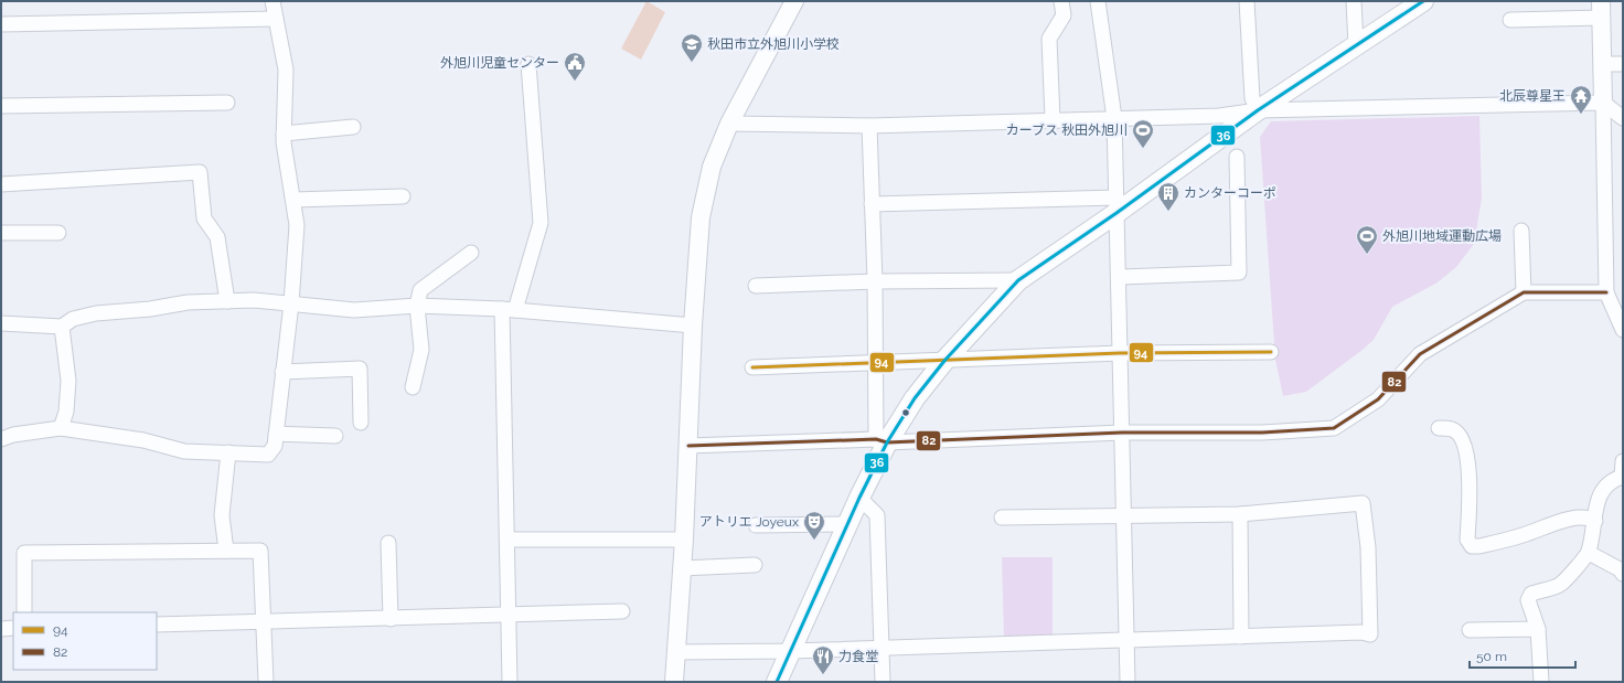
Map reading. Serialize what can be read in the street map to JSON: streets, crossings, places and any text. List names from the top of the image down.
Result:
{
  "places": {
    "school or university": ["秋田市立外旭川小学校"],
    "public building": ["外旭川児童センター"],
    "temple": ["北辰尊星王"],
    "sports": ["カーブス 秋田外旭川", "外旭川地域運動広場"],
    "building": ["カンターコーポ"],
    "theatre": ["アトリエ Joyeux"],
    "restaurant": ["力食堂"]
  },
  "lines": ["transit line 36", "transit line 82", "transit line 94"],
  "legend": ["94", "82"],
  "scale_bar": "50 m"
}
